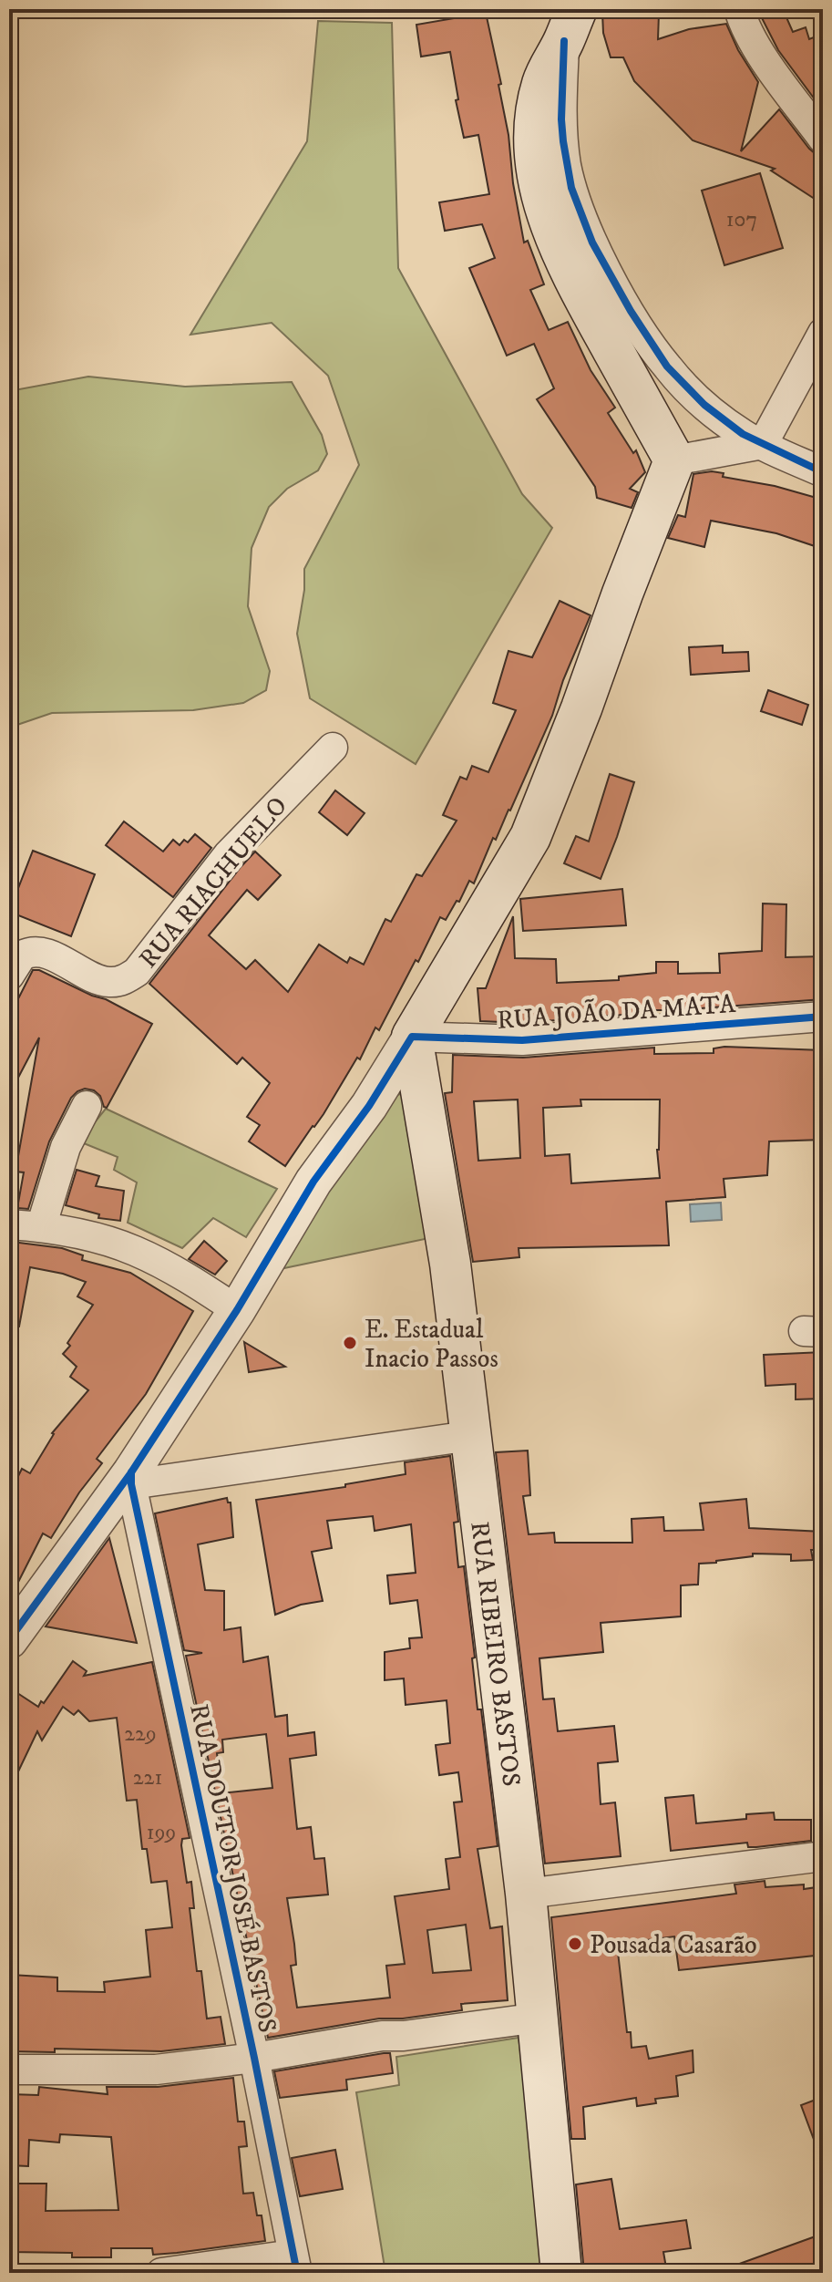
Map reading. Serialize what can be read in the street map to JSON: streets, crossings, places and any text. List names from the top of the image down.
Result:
{
  "streets": {
    "main road": ["RUA RIBEIRO BASTOS"],
    "street": ["RUA RIACHUELO", "RUA JOÃO DA MATA", "RUA DOUTOR JOSÉ BASTOS"]
  },
  "crossings": [
    ["RUA JOÃO DA MATA", "RUA RIBEIRO BASTOS"]
  ],
  "places": ["E. Estadual Inacio Passos", "Pousada Casarão"],
  "house_numbers": [
    "107",
    "229",
    "221",
    "199"
  ]
}
